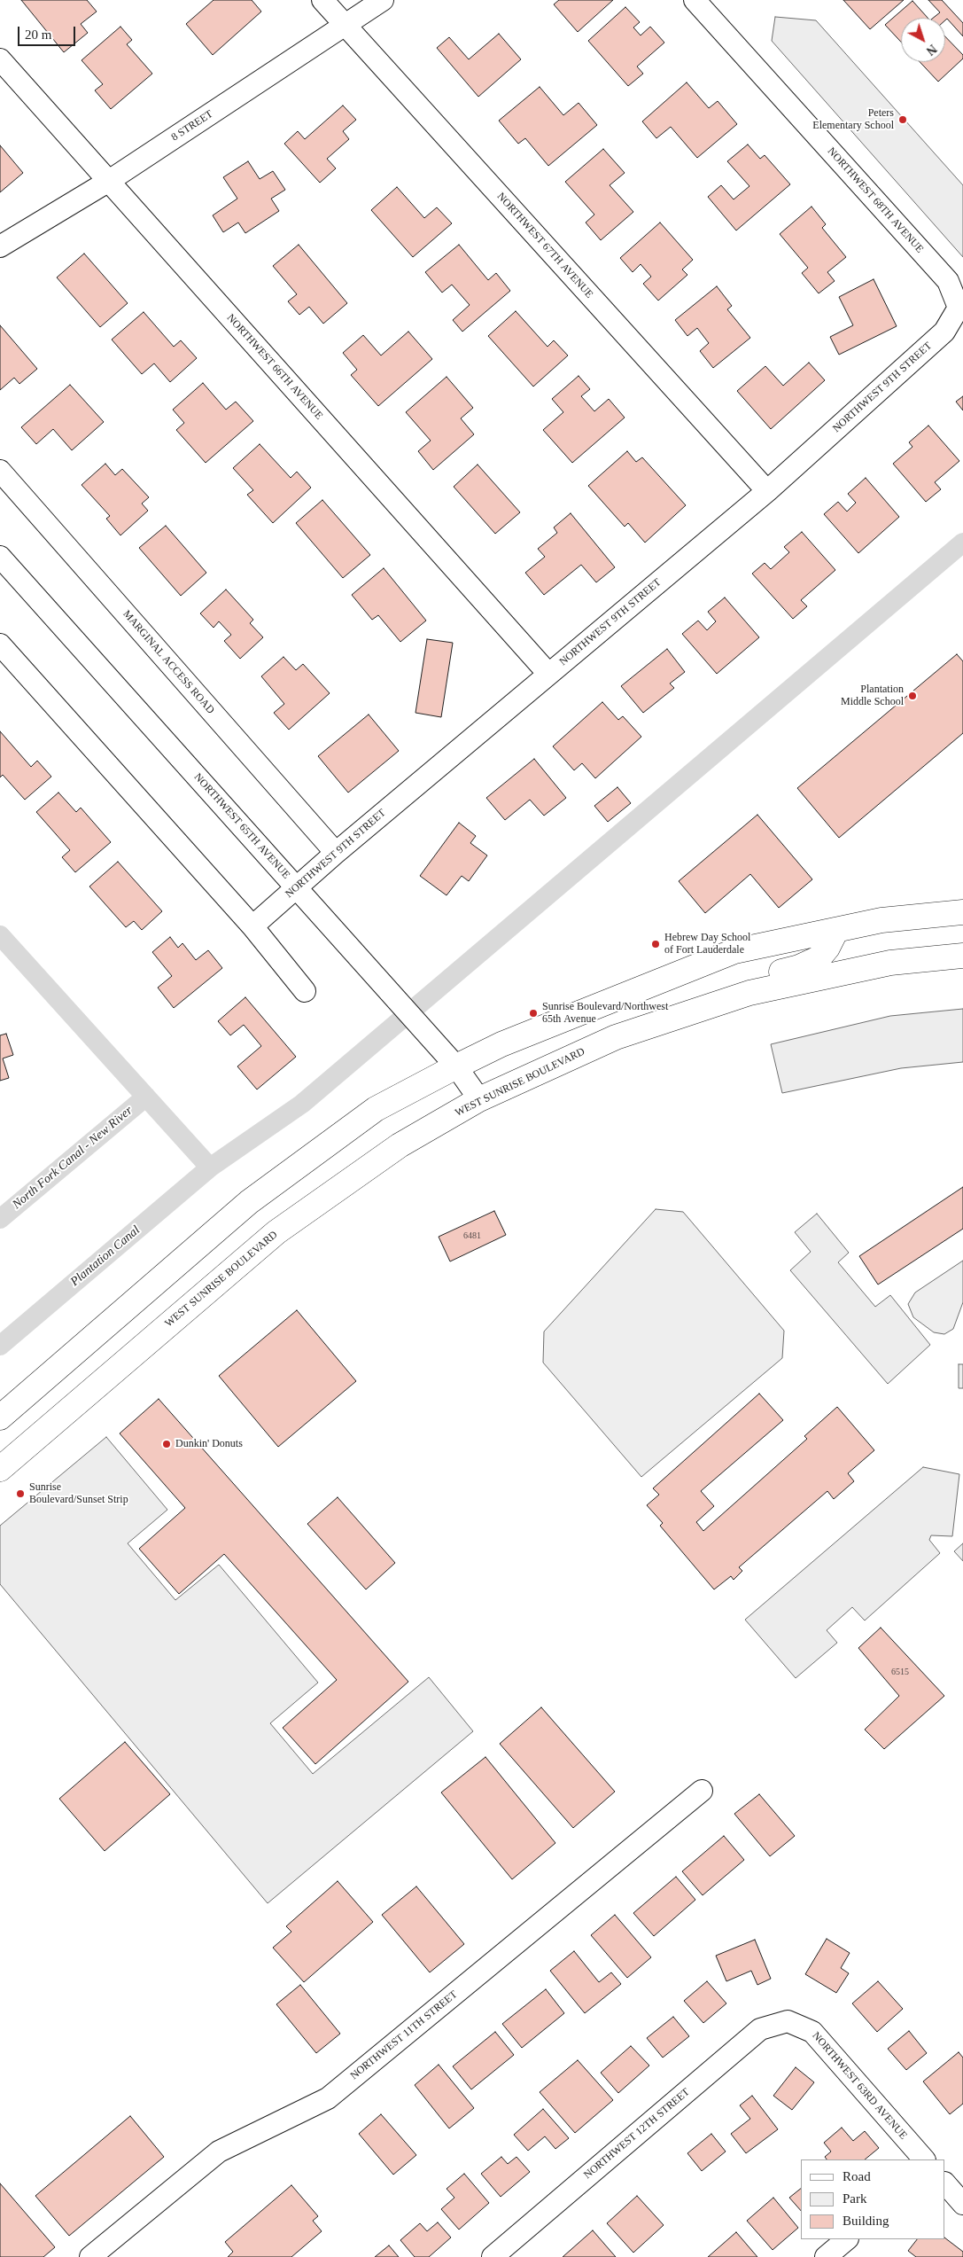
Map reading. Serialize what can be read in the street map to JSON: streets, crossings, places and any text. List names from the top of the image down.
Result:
{
  "streets": {
    "highway": ["WEST SUNRISE BOULEVARD"],
    "street": [
      "8 STREET",
      "NORTHWEST 68TH AVENUE",
      "NORTHWEST 67TH AVENUE",
      "NORTHWEST 66TH AVENUE",
      "NORTHWEST 9TH STREET",
      "MARGINAL ACCESS ROAD",
      "NORTHWEST 65TH AVENUE",
      "NORTHWEST 11TH STREET",
      "NORTHWEST 63RD AVENUE",
      "NORTHWEST 12TH STREET"
    ]
  },
  "crossings": [
    ["8 STREET", "NORTHWEST 67TH AVENUE"],
    ["8 STREET", "NORTHWEST 66TH AVENUE"],
    ["NORTHWEST 68TH AVENUE", "NORTHWEST 9TH STREET"],
    ["NORTHWEST 67TH AVENUE", "NORTHWEST 9TH STREET"],
    ["NORTHWEST 66TH AVENUE", "NORTHWEST 9TH STREET"],
    ["NORTHWEST 9TH STREET", "MARGINAL ACCESS ROAD"],
    ["NORTHWEST 9TH STREET", "NORTHWEST 65TH AVENUE"],
    ["NORTHWEST 65TH AVENUE", "WEST SUNRISE BOULEVARD"],
    ["NORTHWEST 63RD AVENUE", "NORTHWEST 12TH STREET"]
  ],
  "water": ["North Fork Canal - New River", "Plantation Canal"],
  "places": [
    "Peters Elementary School",
    "Plantation Middle School",
    "Hebrew Day School of Fort Lauderdale",
    "Sunrise Boulevard/Northwest 65th Avenue",
    "Dunkin' Donuts",
    "Sunrise Boulevard/Sunset Strip"
  ],
  "house_numbers": ["6481", "6515"],
  "legend": ["Road", "Park", "Building"],
  "scale_bar": "20 m",
  "north": "bottom right"
}
